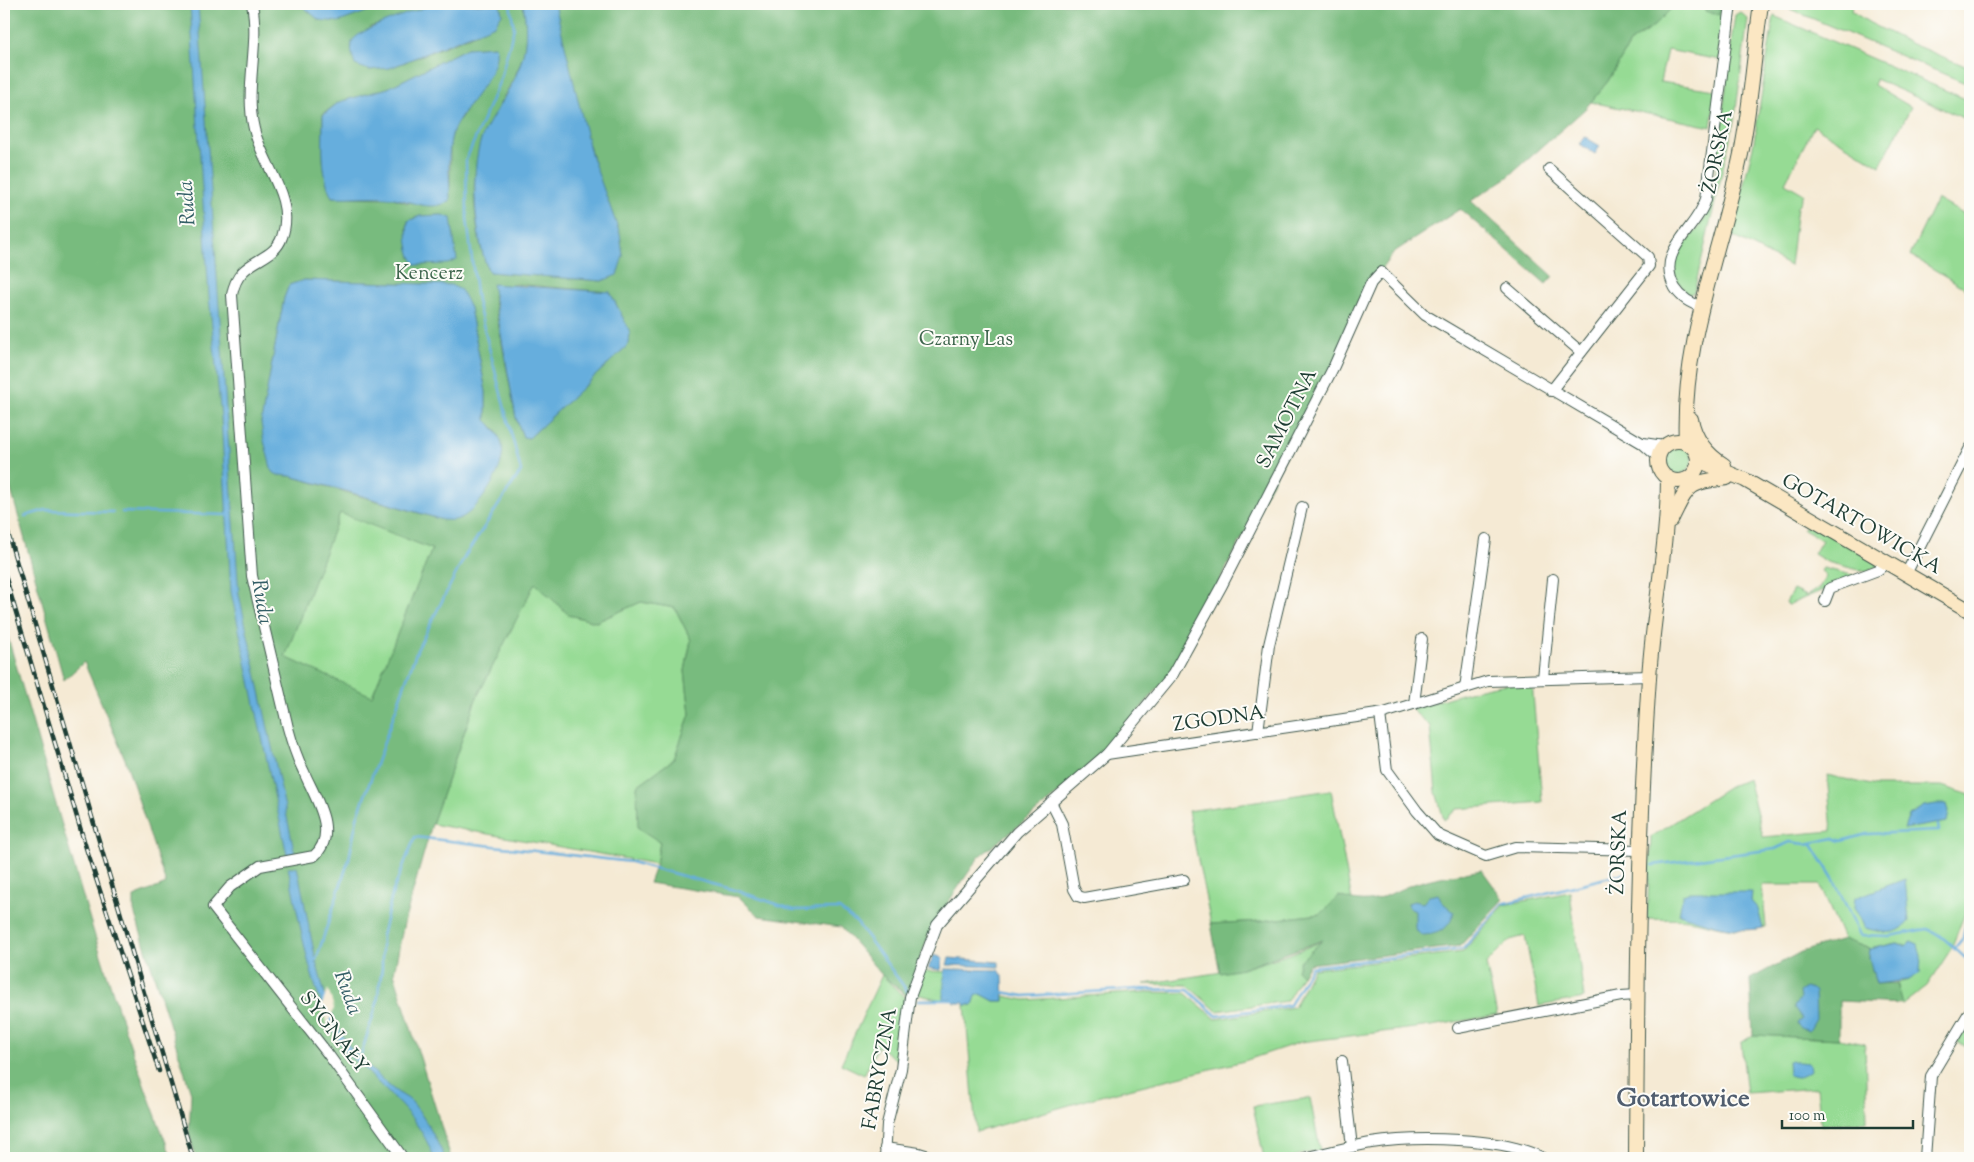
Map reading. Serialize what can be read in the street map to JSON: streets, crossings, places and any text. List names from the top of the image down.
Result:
{
  "streets": {
    "main road": ["ŻORSKA", "GOTARTOWICKA"],
    "street": [
      "SAMOTNA",
      "ZGODNA",
      "SYGNAŁY",
      "FABRYCZNA"
    ]
  },
  "crossings": [
    ["ŻORSKA", "SAMOTNA"],
    ["ŻORSKA", "ZGODNA"],
    ["SAMOTNA", "ZGODNA"]
  ],
  "districts": ["Gotartowice"],
  "water": ["Ruda"],
  "parks": ["Kencerz", "Czarny Las"],
  "scale_bar": "100 m"
}
